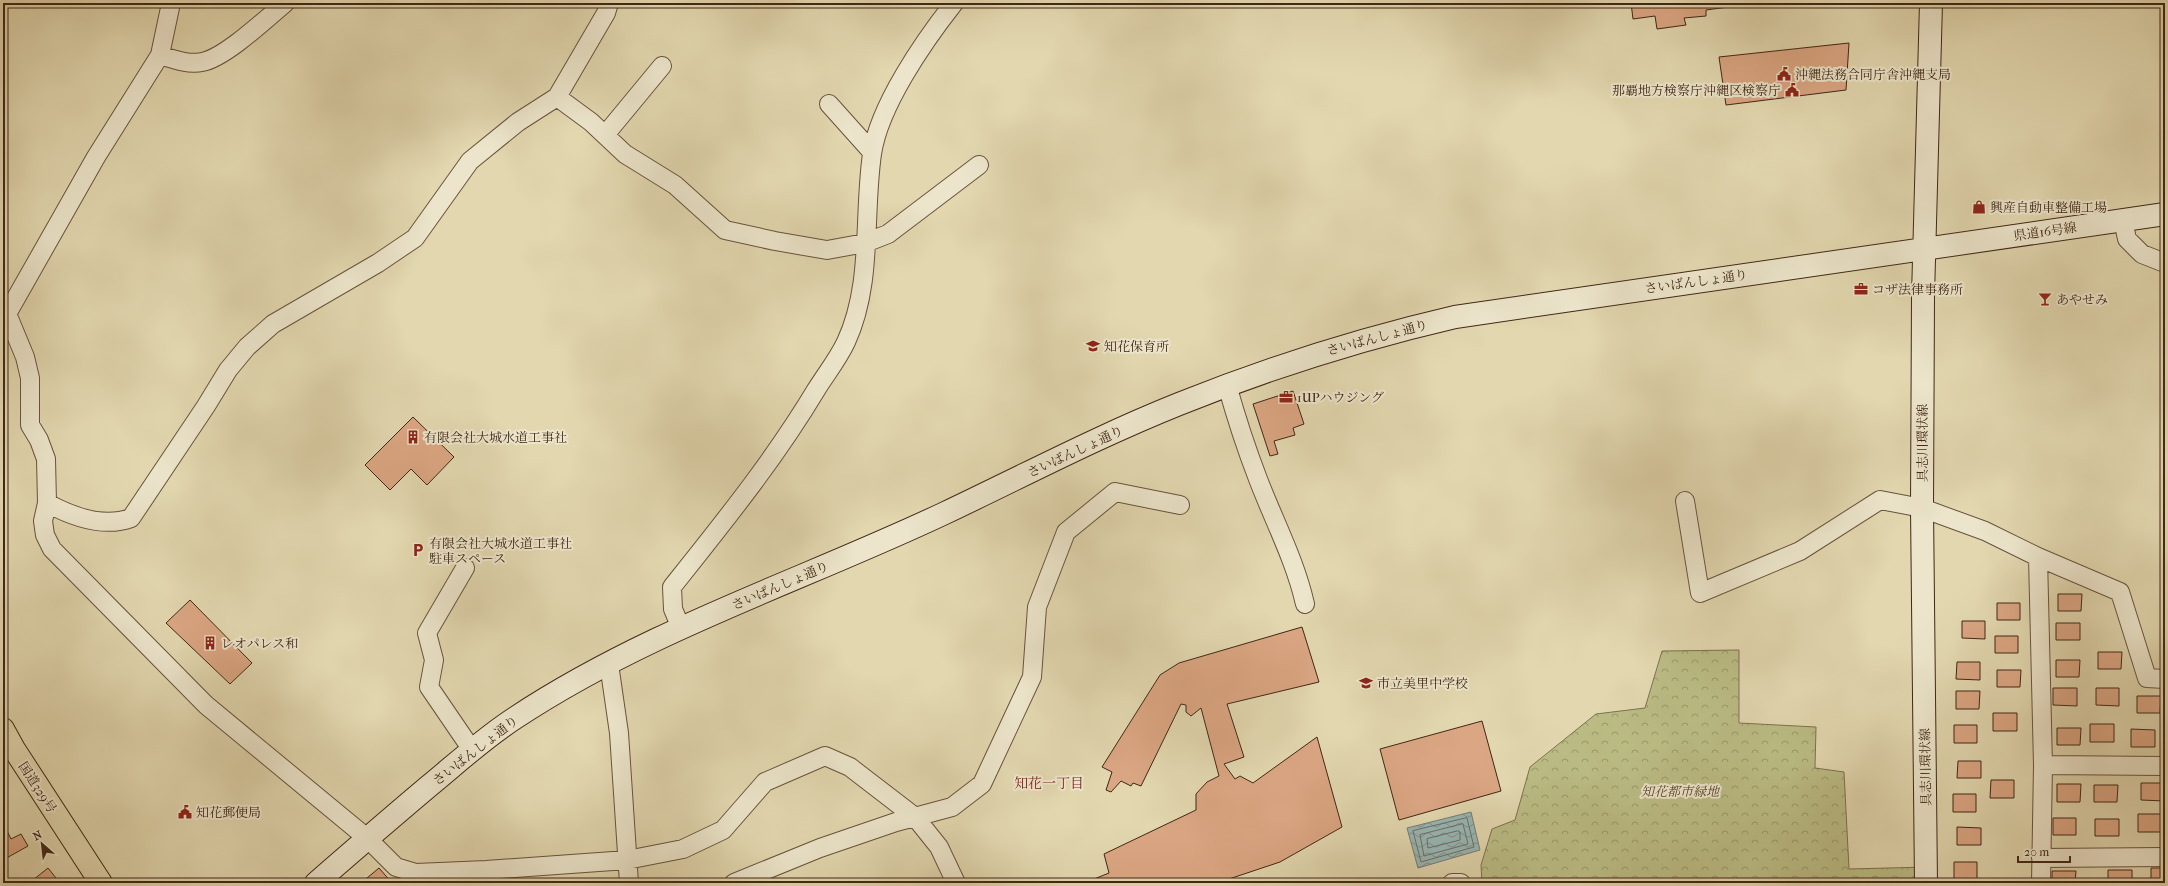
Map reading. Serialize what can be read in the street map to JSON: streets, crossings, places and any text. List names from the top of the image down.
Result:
{
  "streets": {
    "highway": ["国道329号"],
    "main road": ["県道16号線", "さいばんしょ通り", "具志川環状線"]
  },
  "crossings": [
    ["県道16号線", "さいばんしょ通り"],
    ["県道16号線", "具志川環状線"],
    ["さいばんしょ通り", "具志川環状線"]
  ],
  "districts": ["知花一丁目"],
  "parks": ["知花都市緑地"],
  "places": {
    "public building": ["沖縄法務合同庁舎沖縄支局", "那覇地方検察庁沖縄区検察庁", "知花郵便局"],
    "shop": ["興産自動車整備工場"],
    "office": ["コザ法律事務所", "1UPハウジング"],
    "bar": ["あやせみ"],
    "school or university": ["知花保育所", "市立美里中学校"],
    "building": ["有限会社大城水道工事社", "レオパレス和"],
    "parking": ["有限会社大城水道工事社 駐車スペース"]
  },
  "scale_bar": "20 m",
  "north": "top left"
}
